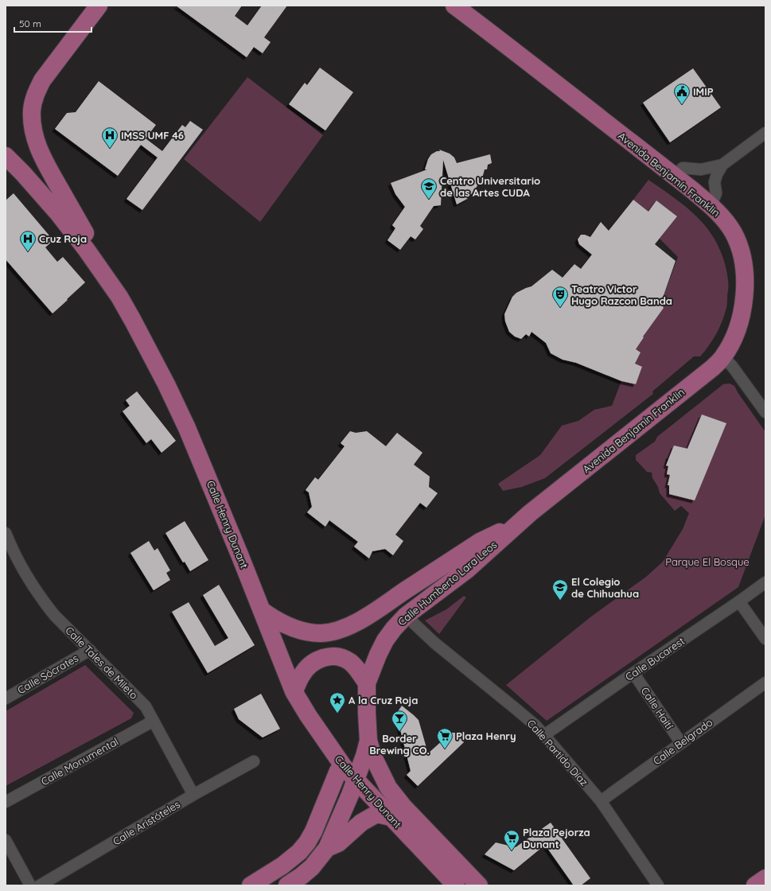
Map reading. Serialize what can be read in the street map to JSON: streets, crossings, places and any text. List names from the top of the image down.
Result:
{
  "streets": {
    "main road": ["Avenida Benjamín Franklin", "Calle Henry Dunant", "Calle Humberto Lara Leos"],
    "street": [
      "Calle Bucarest",
      "Calle Tales de Mileto",
      "Calle Sócrates",
      "Calle Haití",
      "Calle Belgrado",
      "Calle Partido Díaz",
      "Calle Monumental",
      "Calle Aristóteles"
    ]
  },
  "crossings": [
    ["Avenida Benjamín Franklin", "Calle Humberto Lara Leos"],
    ["Calle Henry Dunant", "Calle Humberto Lara Leos"],
    ["Calle Humberto Lara Leos", "Calle Partido Díaz"],
    ["Calle Bucarest", "Calle Haití"],
    ["Calle Bucarest", "Calle Partido Díaz"],
    ["Calle Tales de Mileto", "Calle Sócrates"],
    ["Calle Tales de Mileto", "Calle Monumental"],
    ["Calle Tales de Mileto", "Calle Aristóteles"],
    ["Calle Haití", "Calle Belgrado"],
    ["Calle Belgrado", "Calle Partido Díaz"]
  ],
  "parks": ["Parque El Bosque"],
  "places": {
    "public building": ["IMIP"],
    "hospital": ["IMSS UMF 46", "Cruz Roja"],
    "school or university": ["Centro Universitario de las Artes CUDA", "El Colegio de Chihuahua"],
    "theatre": ["Teatro Victor Hugo Razcon Banda"],
    "place": ["A la Cruz Roja"],
    "bar": ["Border Brewing CO."],
    "supermarket": ["Plaza Henry", "Plaza Pejorza Dunant"]
  },
  "scale_bar": "50 m"
}
